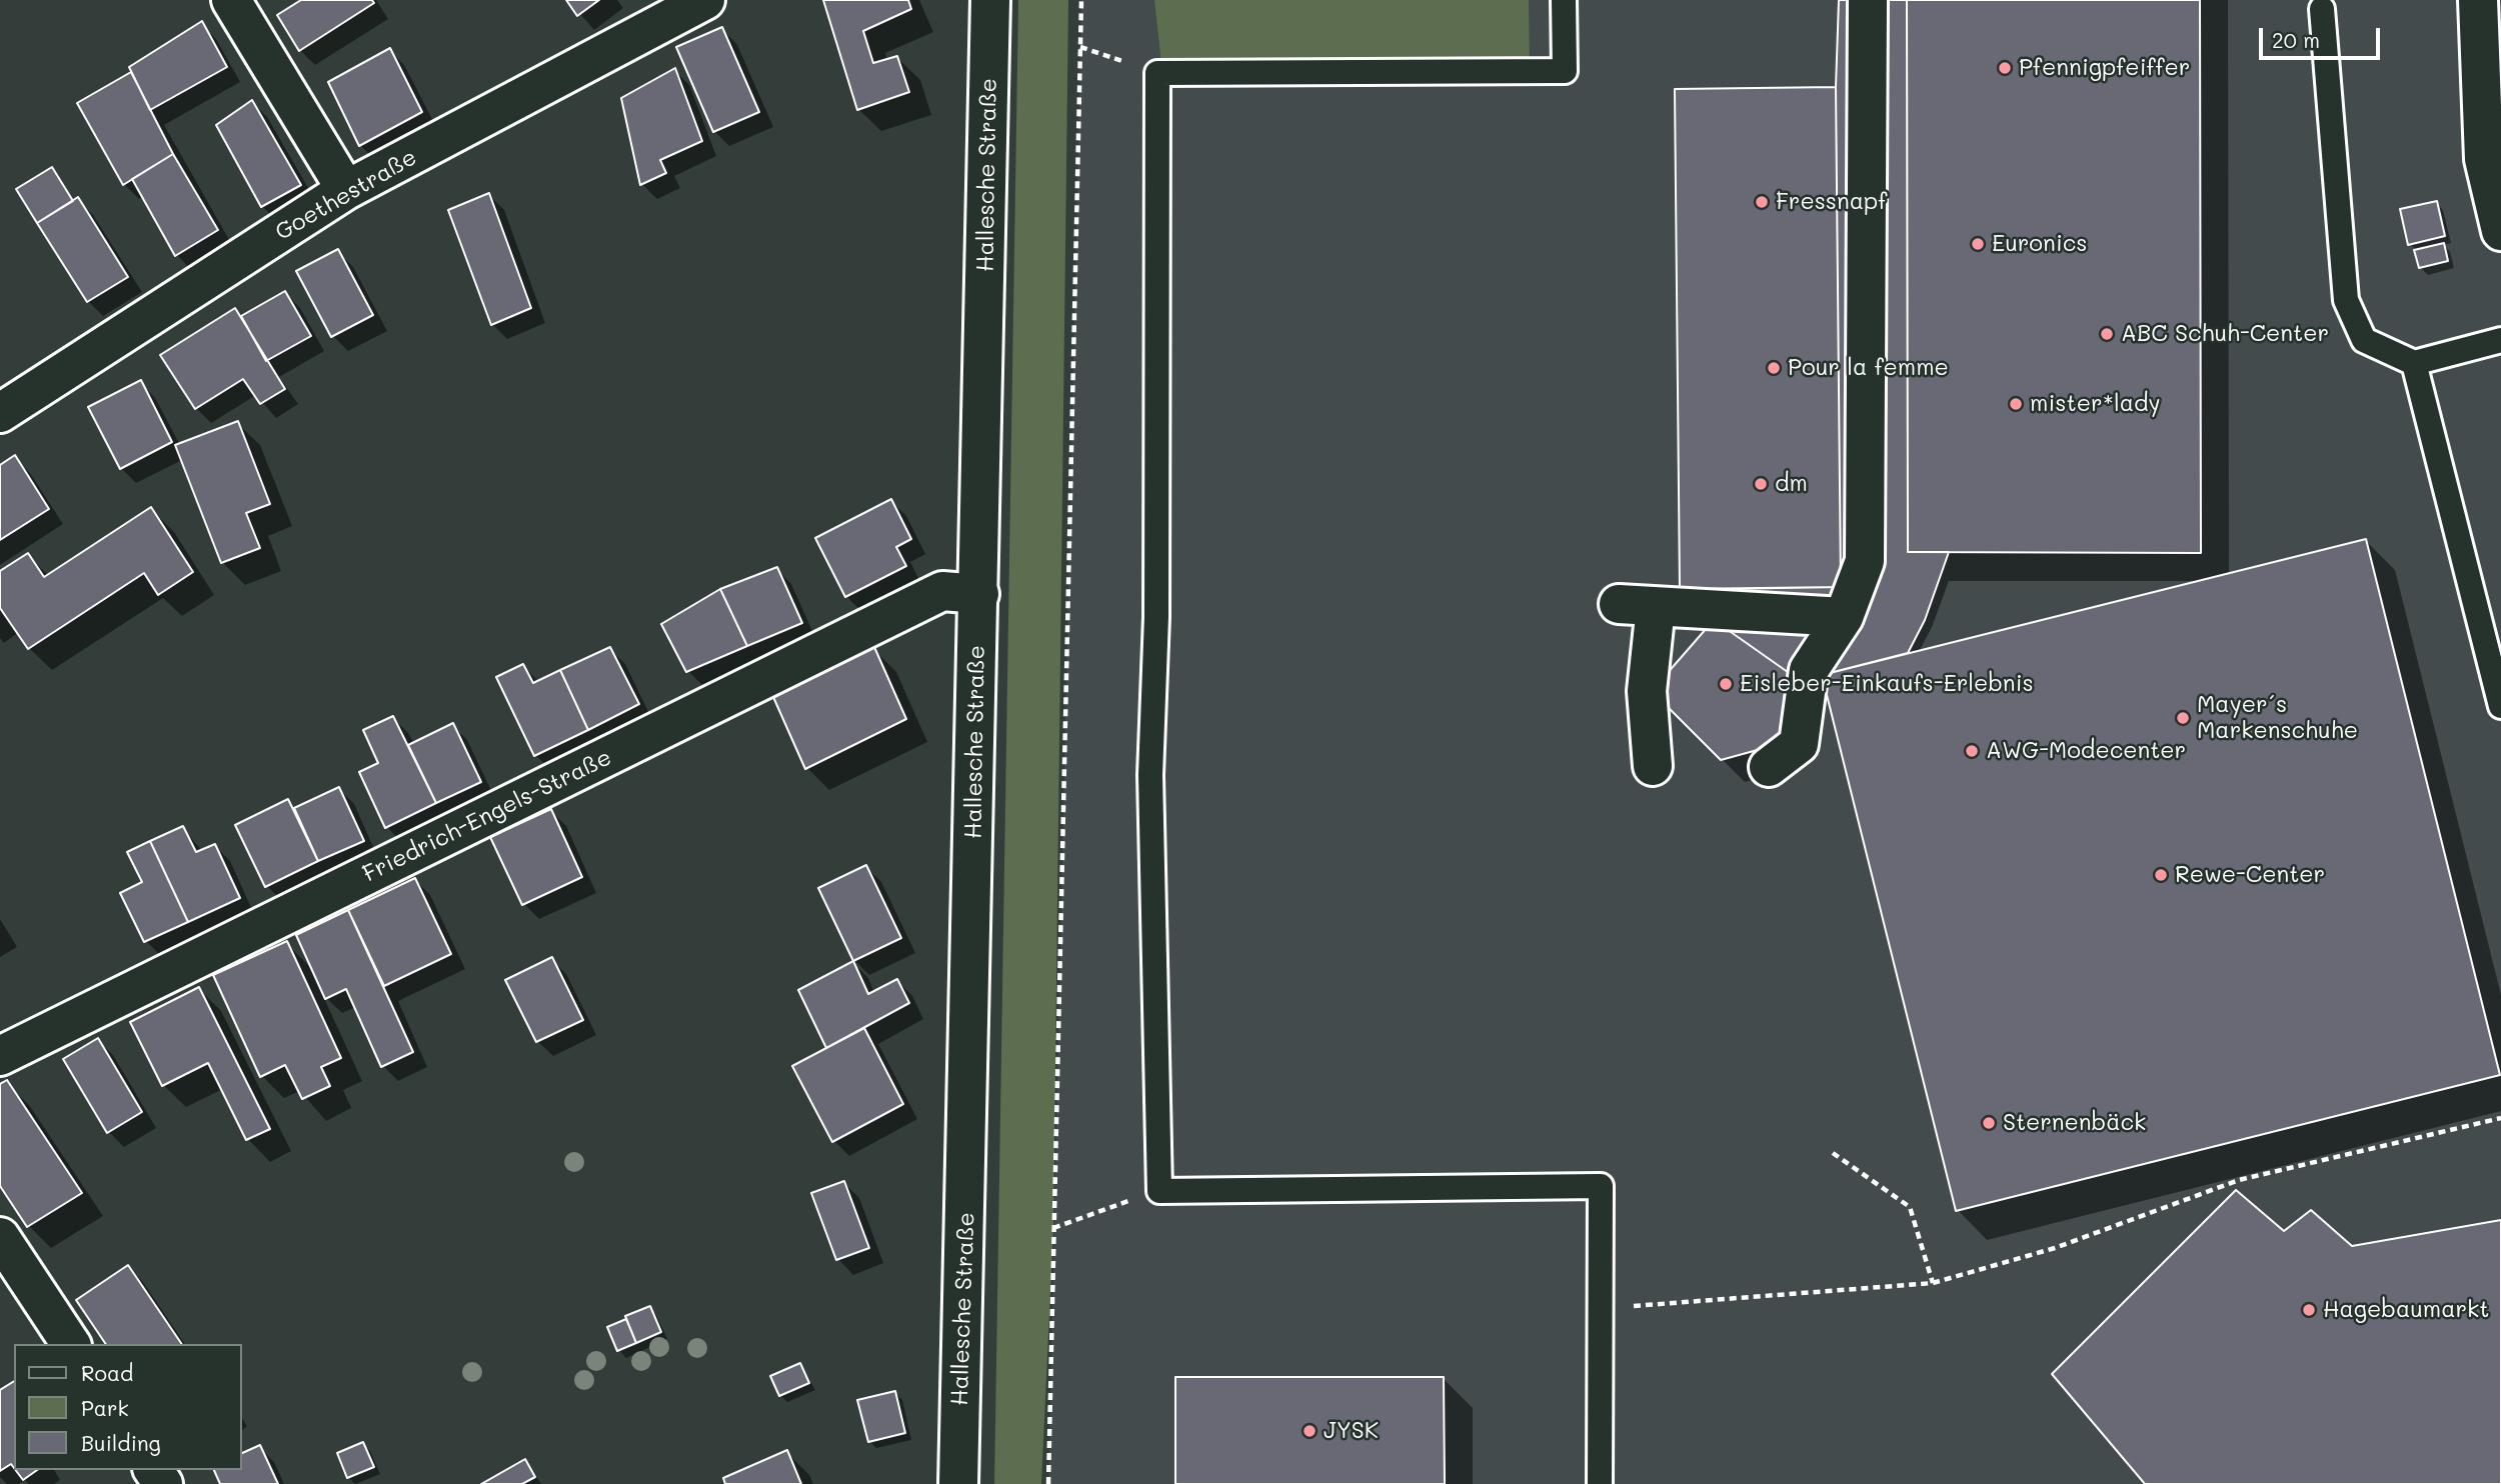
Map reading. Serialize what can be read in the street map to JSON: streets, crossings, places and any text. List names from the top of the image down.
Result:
{
  "streets": {
    "street": ["Hallesche Straße", "Goethestraße", "Friedrich-Engels-Straße"]
  },
  "crossings": [
    ["Hallesche Straße", "Friedrich-Engels-Straße"]
  ],
  "places": [
    "Pfennigpfeiffer",
    "Fressnapf",
    "Euronics",
    "ABC Schuh-Center",
    "Pour la femme",
    "mister*lady",
    "dm",
    "Eisleber-Einkaufs-Erlebnis",
    "Mayer´s Markenschuhe",
    "AWG-Modecenter",
    "Rewe-Center",
    "Sternenbäck",
    "Hagebaumarkt",
    "JYSK"
  ],
  "legend": ["Road", "Park", "Building"],
  "scale_bar": "20 m"
}
